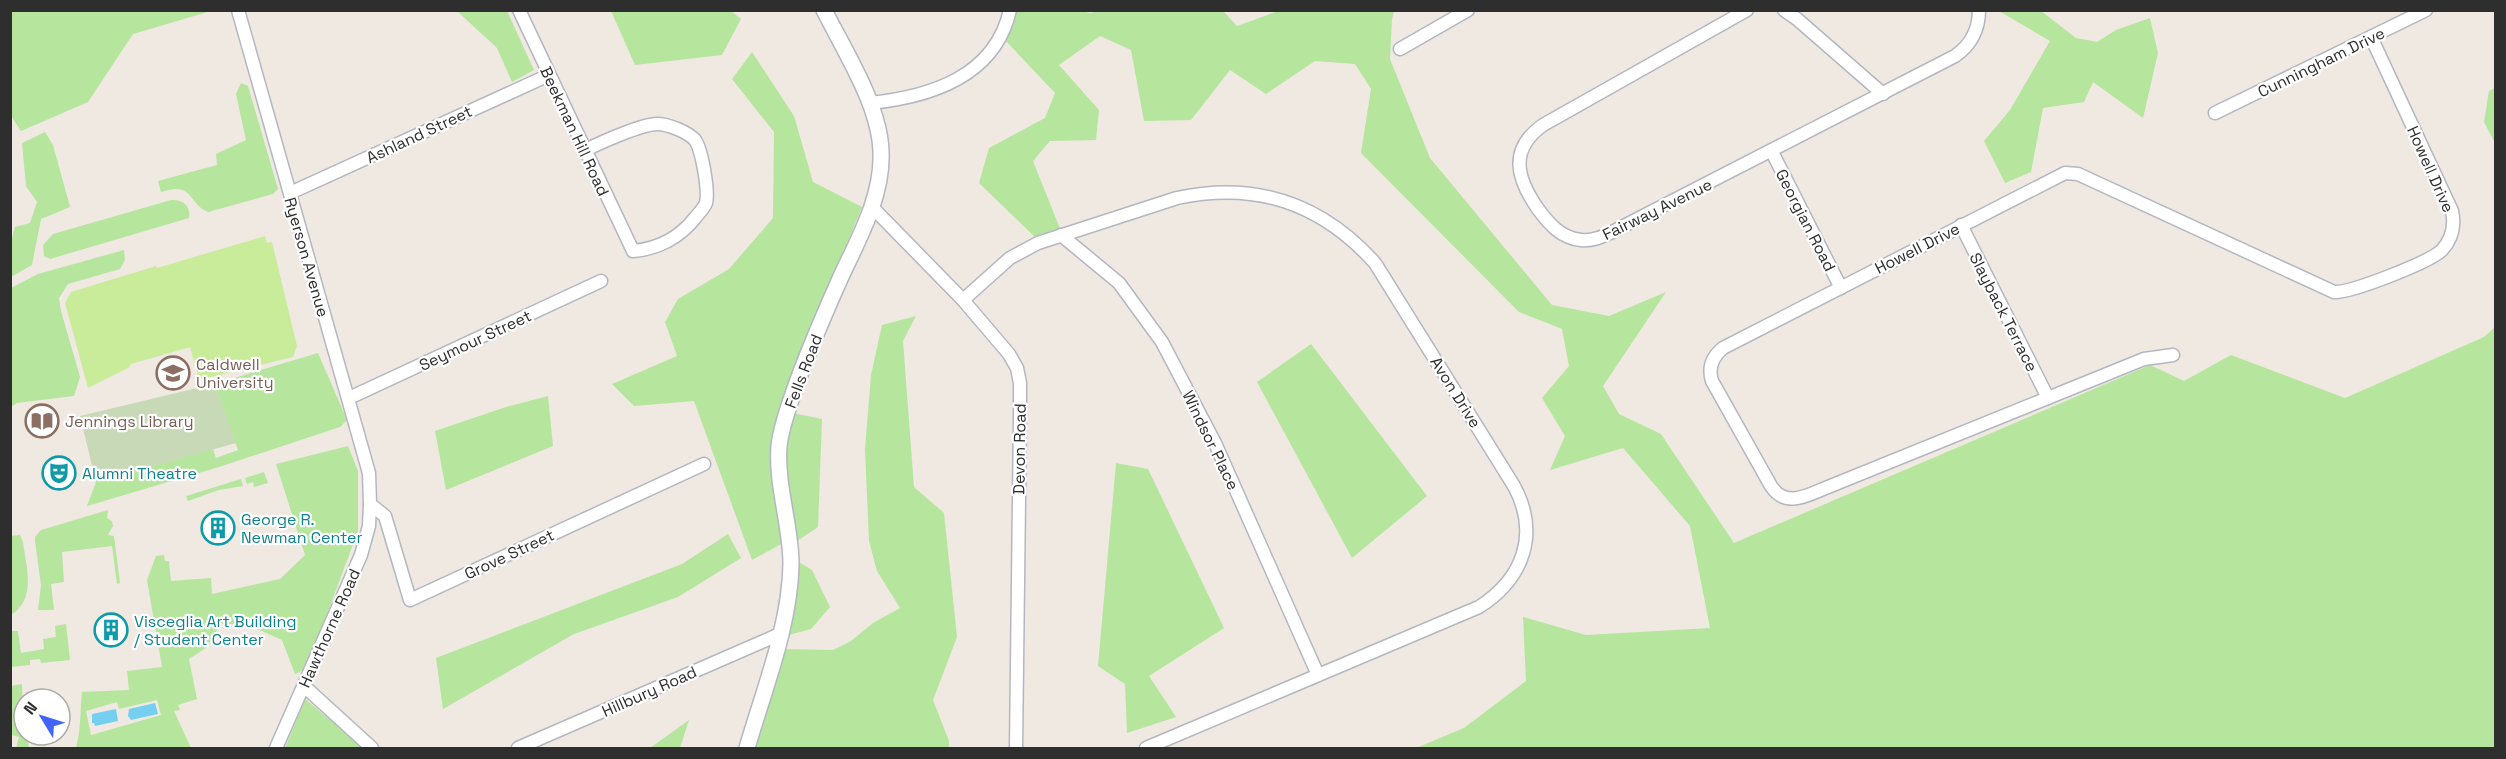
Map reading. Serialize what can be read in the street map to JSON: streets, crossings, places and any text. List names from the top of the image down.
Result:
{
  "streets": {
    "street": [
      "Cunningham Drive",
      "Beekman Hill Road",
      "Ashland Street",
      "Howell Drive",
      "Fairway Avenue",
      "Georgian Road",
      "Ryerson Avenue",
      "Slayback Terrace",
      "Seymour Street",
      "Fells Road",
      "Avon Drive",
      "Windsor Place",
      "Devon Road",
      "Grove Street",
      "Hawthorne Road",
      "Hillbury Road"
    ]
  },
  "crossings": [
    ["Cunningham Drive", "Howell Drive"],
    ["Beekman Hill Road", "Ashland Street"],
    ["Ashland Street", "Ryerson Avenue"],
    ["Howell Drive", "Georgian Road"],
    ["Howell Drive", "Slayback Terrace"],
    ["Fairway Avenue", "Georgian Road"],
    ["Ryerson Avenue", "Seymour Street"],
    ["Ryerson Avenue", "Grove Street"],
    ["Ryerson Avenue", "Hawthorne Road"],
    ["Fells Road", "Devon Road"],
    ["Fells Road", "Hillbury Road"],
    ["Avon Drive", "Windsor Place"],
    ["Avon Drive", "Devon Road"],
    ["Grove Street", "Hawthorne Road"]
  ],
  "places": {
    "school or university": ["Caldwell University"],
    "library": ["Jennings Library"],
    "theatre": ["Alumni Theatre"],
    "building": ["George R. Newman Center", "Visceglia Art Building / Student Center"]
  },
  "north": "top left"
}
